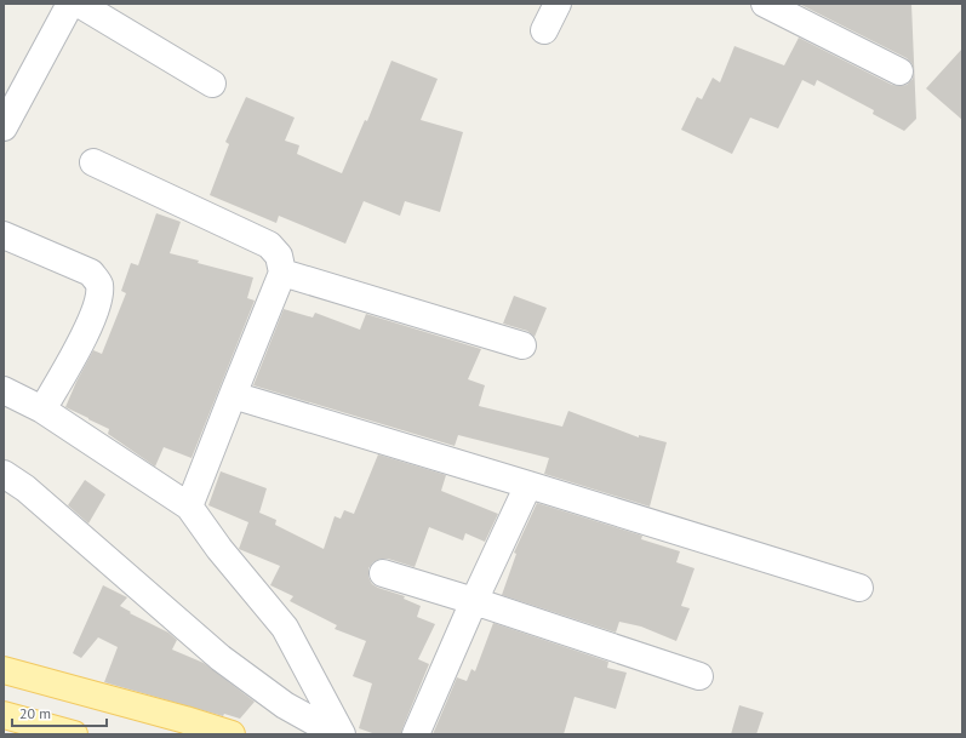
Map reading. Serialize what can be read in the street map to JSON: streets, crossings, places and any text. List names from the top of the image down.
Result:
{
  "scale_bar": "20 m"
}
